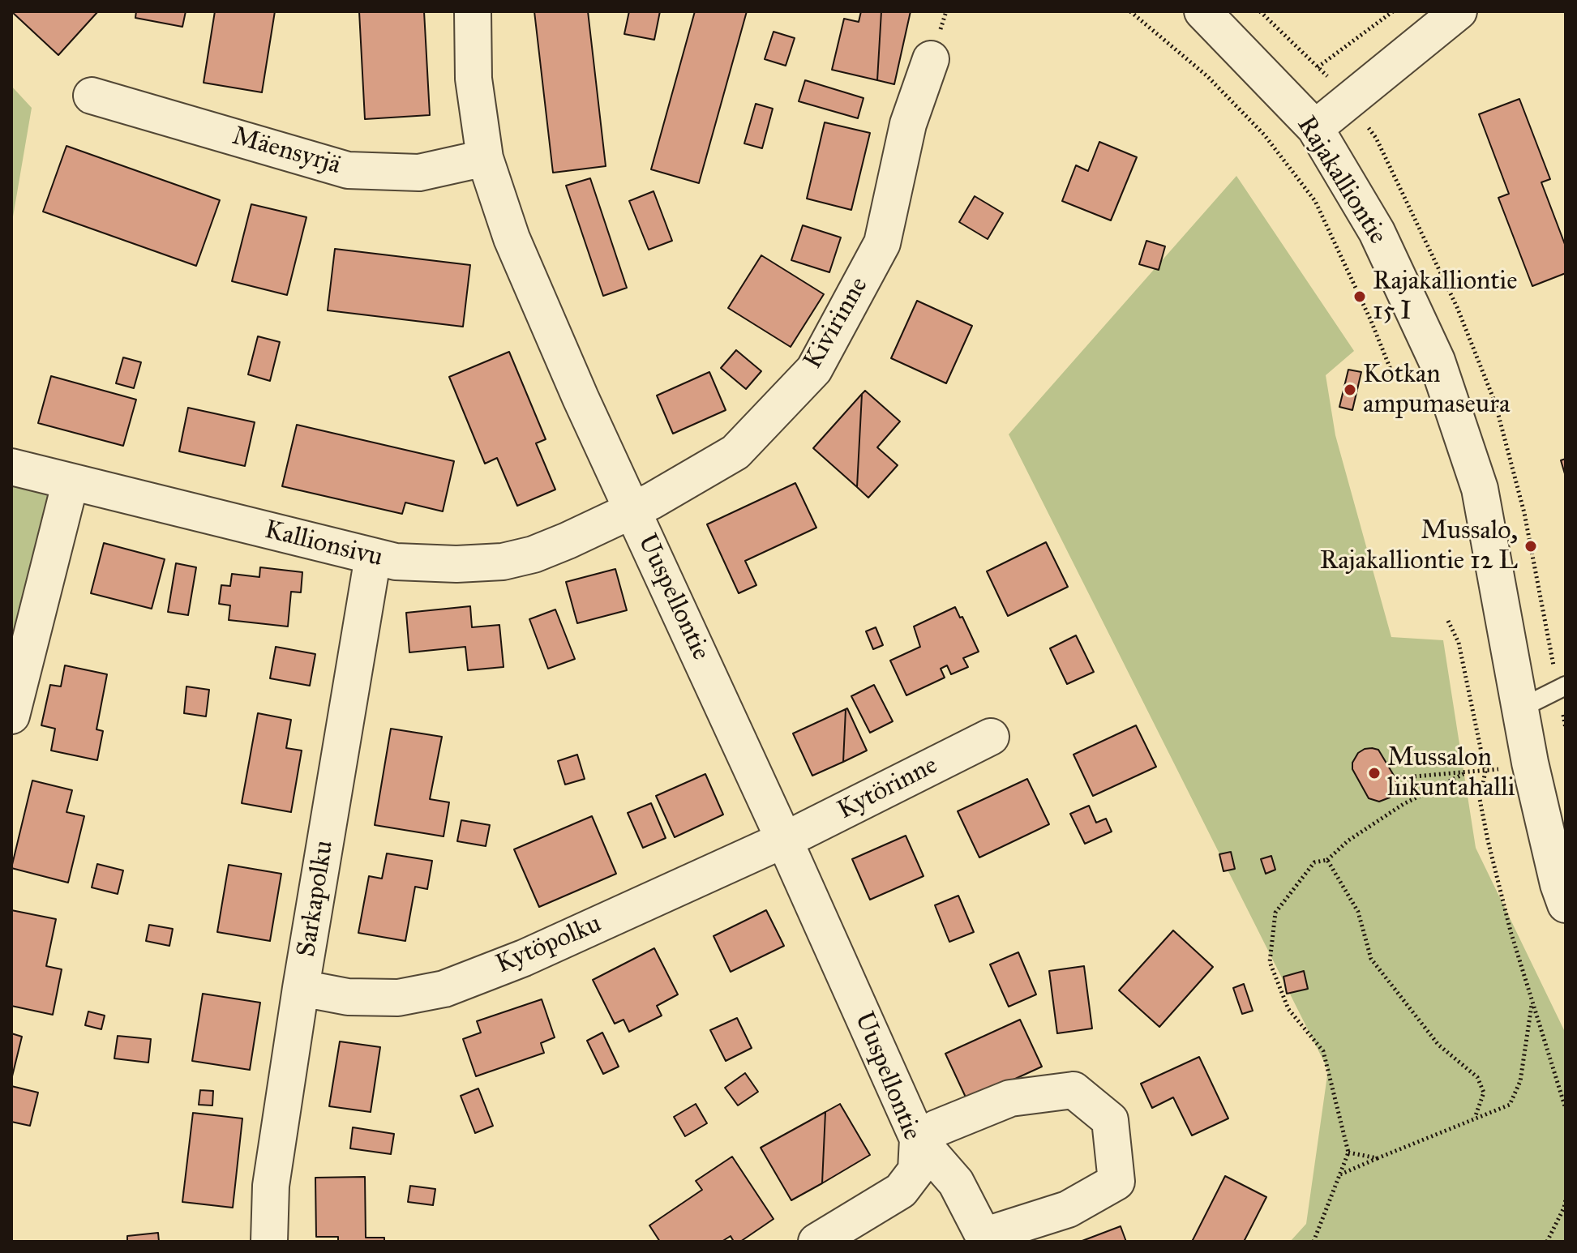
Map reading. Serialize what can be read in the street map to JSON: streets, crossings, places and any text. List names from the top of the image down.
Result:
{
  "streets": {
    "street": [
      "Mäensyrjä",
      "Rajakalliontie",
      "Kivirinne",
      "Kallionsivu",
      "Uuspellontie",
      "Kytörinne",
      "Sarkapolku",
      "Kytöpolku"
    ]
  },
  "crossings": [
    ["Mäensyrjä", "Uuspellontie"],
    ["Kivirinne", "Kallionsivu"],
    ["Kivirinne", "Uuspellontie"],
    ["Kallionsivu", "Uuspellontie"],
    ["Kallionsivu", "Sarkapolku"],
    ["Uuspellontie", "Kytörinne"],
    ["Uuspellontie", "Kytöpolku"],
    ["Kytörinne", "Kytöpolku"],
    ["Sarkapolku", "Kytöpolku"]
  ],
  "places": [
    "Rajakalliontie 15 I",
    "Kotkan ampumaseura",
    "Mussalo, Rajakalliontie 12 L",
    "Mussalon liikuntahalli"
  ]
}
